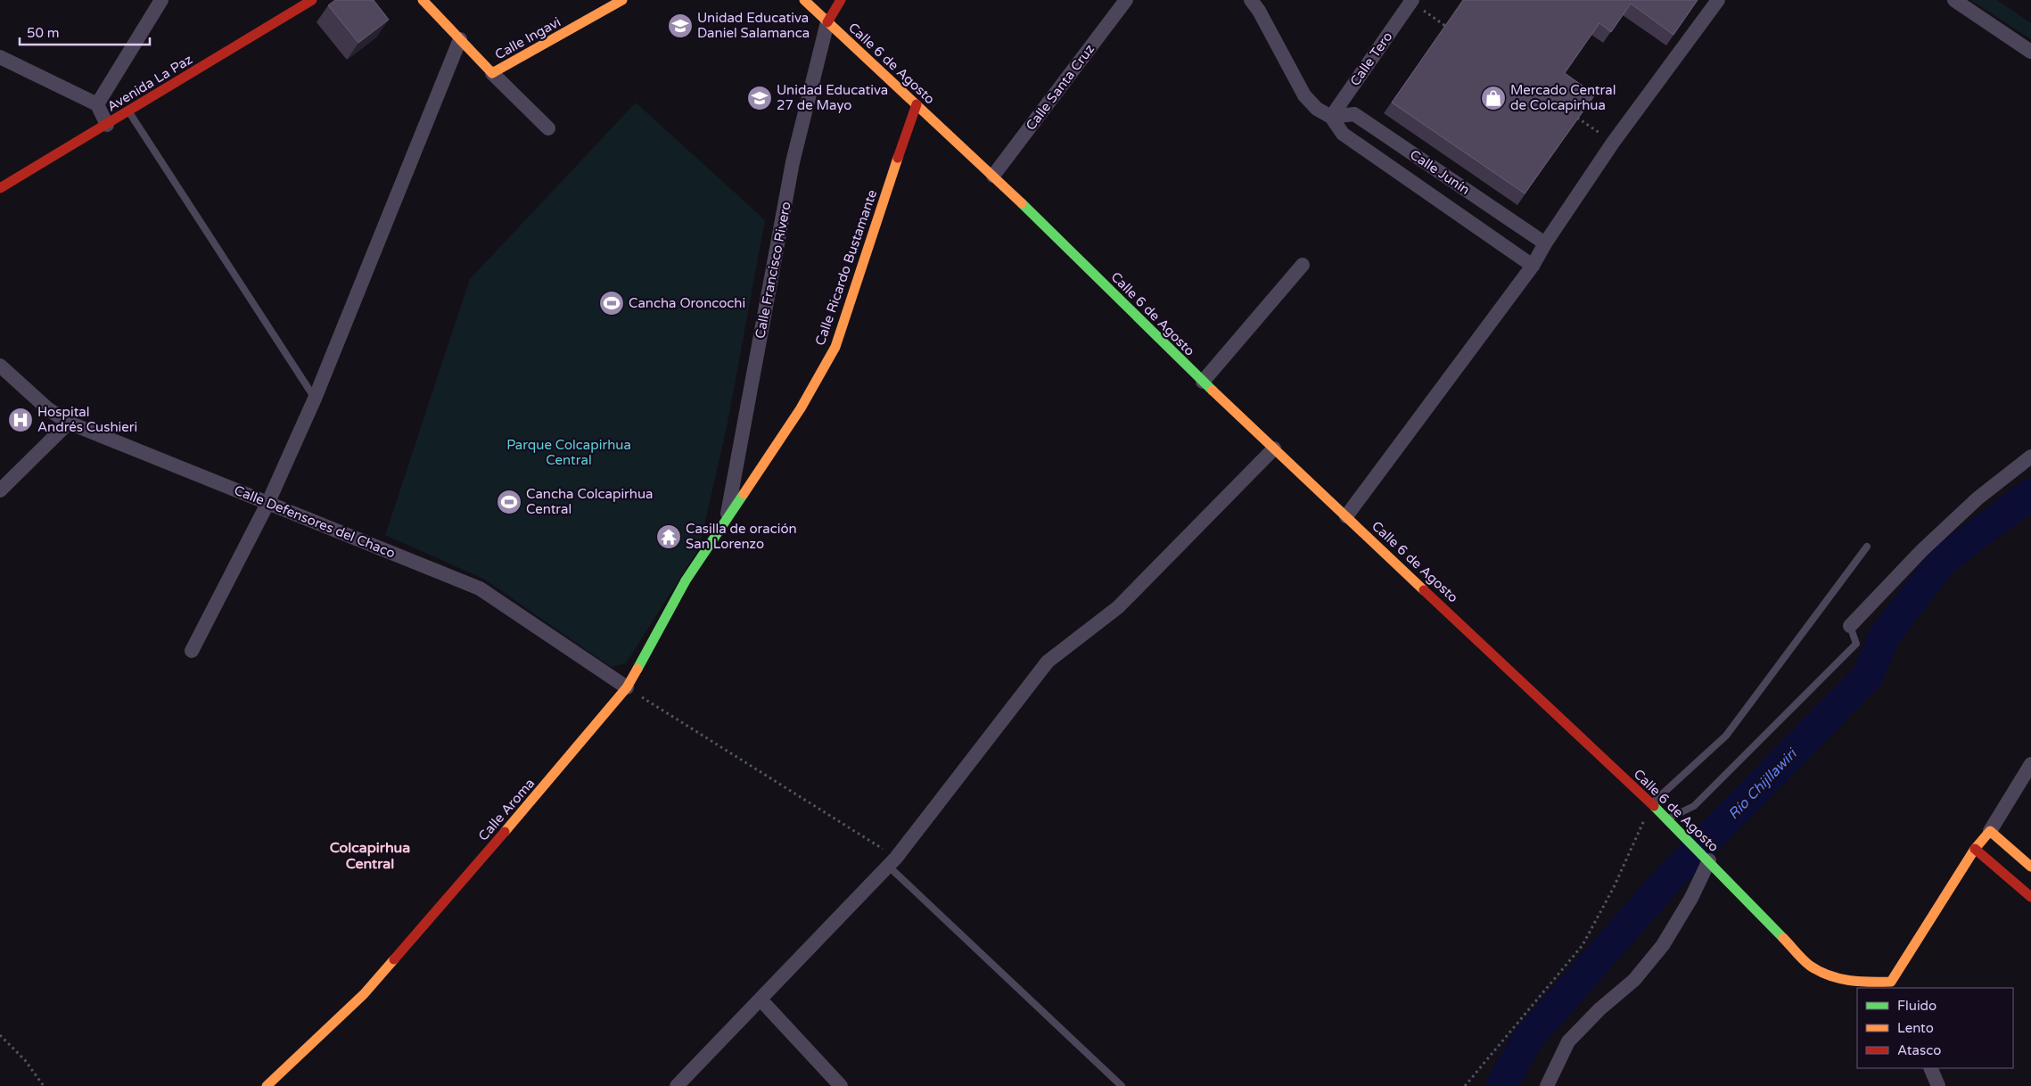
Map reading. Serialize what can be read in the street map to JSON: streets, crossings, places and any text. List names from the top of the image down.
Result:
{
  "streets": {
    "main road": [
      "Calle Ingavi",
      "Calle 6 de Agosto",
      "Avenida La Paz",
      "Calle Ricardo Bustamante",
      "Calle Aroma"
    ],
    "street": [
      "Calle Tero",
      "Calle Santa Cruz",
      "Calle Junín",
      "Calle Francisco Rivero",
      "Calle Defensores del Chaco"
    ]
  },
  "crossings": [
    ["Calle Tero", "Calle Junín"],
    ["Calle 6 de Agosto", "Calle Santa Cruz"],
    ["Calle 6 de Agosto", "Calle Ricardo Bustamante"],
    ["Calle 6 de Agosto", "Calle Francisco Rivero"],
    ["Calle Ricardo Bustamante", "Calle Francisco Rivero"],
    ["Calle Ricardo Bustamante", "Calle Aroma"],
    ["Calle Francisco Rivero", "Calle Aroma"],
    ["Calle Defensores del Chaco", "Calle Aroma"]
  ],
  "districts": ["Colcapirhua Central"],
  "water": ["Río Chijllawiri"],
  "parks": ["Parque Colcapirhua Central"],
  "places": {
    "school or university": ["Unidad Educativa Daniel Salamanca", "Unidad Educativa 27 de Mayo"],
    "shop": ["Mercado Central de Colcapirhua"],
    "sports": ["Cancha Oroncochi", "Cancha Colcapirhua Central"],
    "hospital": ["Hospital Andrés Cushieri"],
    "temple": ["Casilla de oración San Lorenzo"]
  },
  "legend": ["Fluido", "Lento", "Atasco"],
  "scale_bar": "50 m"
}
